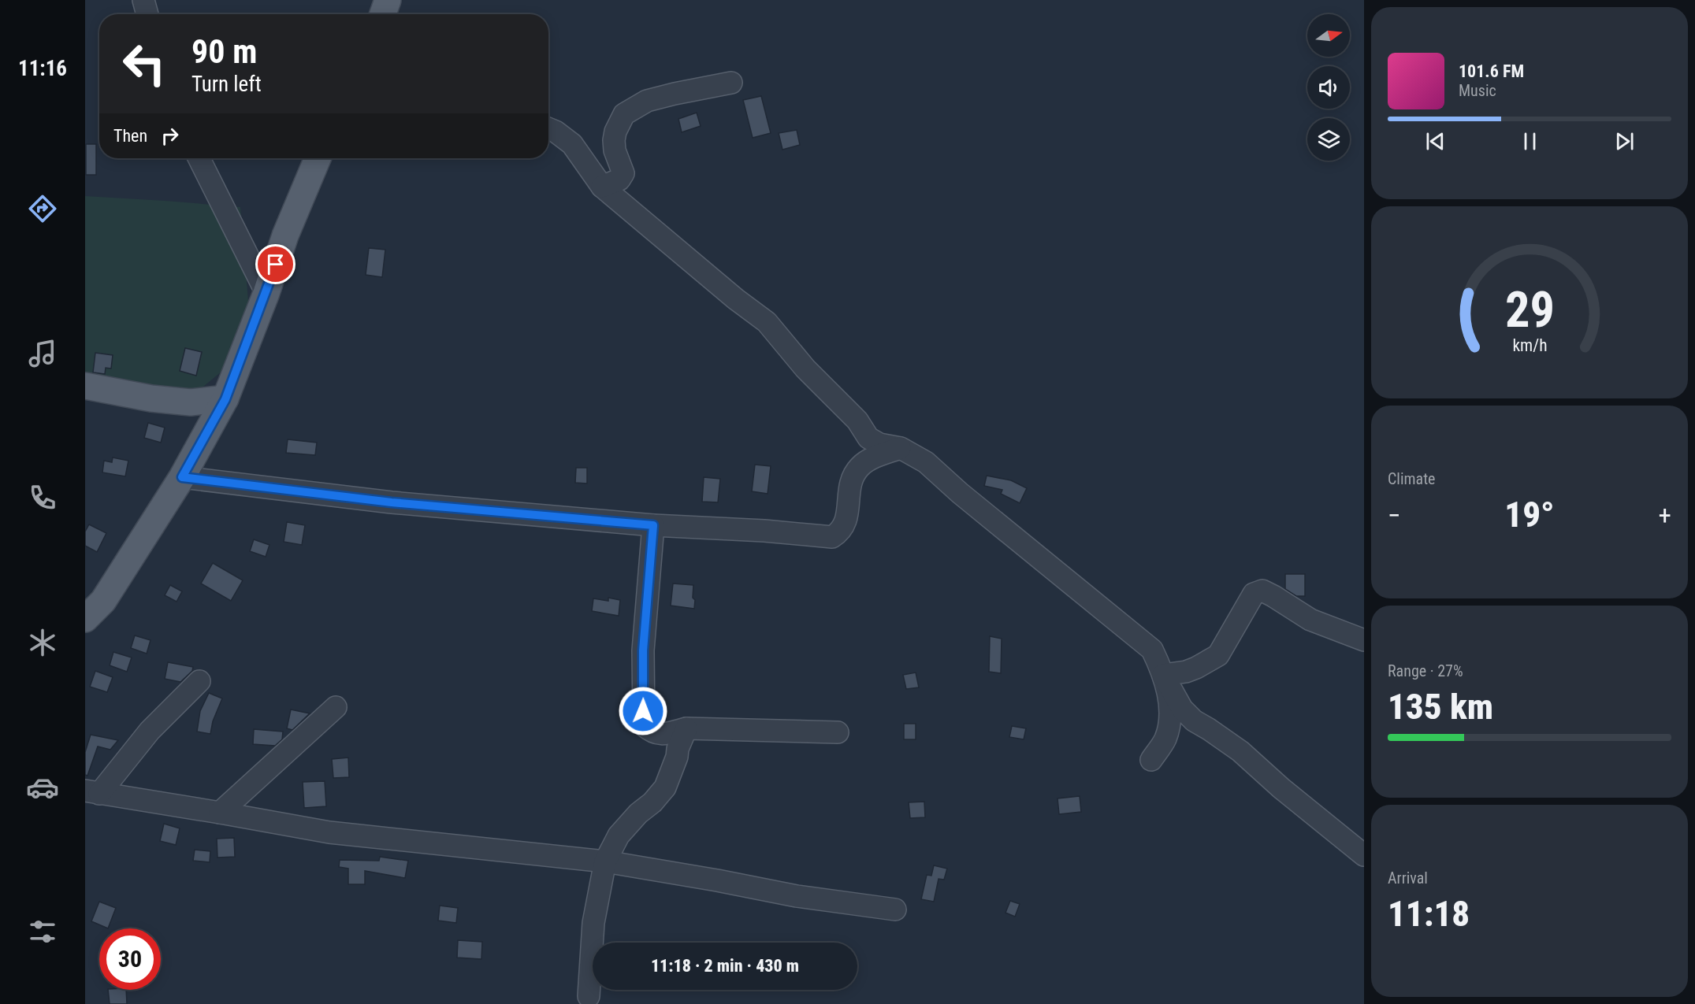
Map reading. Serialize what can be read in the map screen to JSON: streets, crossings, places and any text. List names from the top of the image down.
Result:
{
  "north": "right",
  "page": {
    "tabs": "11:16",
    "turn": ["90 m", "Turn left"],
    "song": ["101.6 FM", "Music"],
    "then": "Then",
    "tile": [
      "Climate",
      ["Range · 27%", "135 km"],
      ["Arrival", "11:18"]
    ],
    "heat": ["−", "19°", "+"],
    "limit": "30",
    "trip": "11:18 · 2 min · 430 m",
    "gauge": ["29", "km/h"]
  }
}
